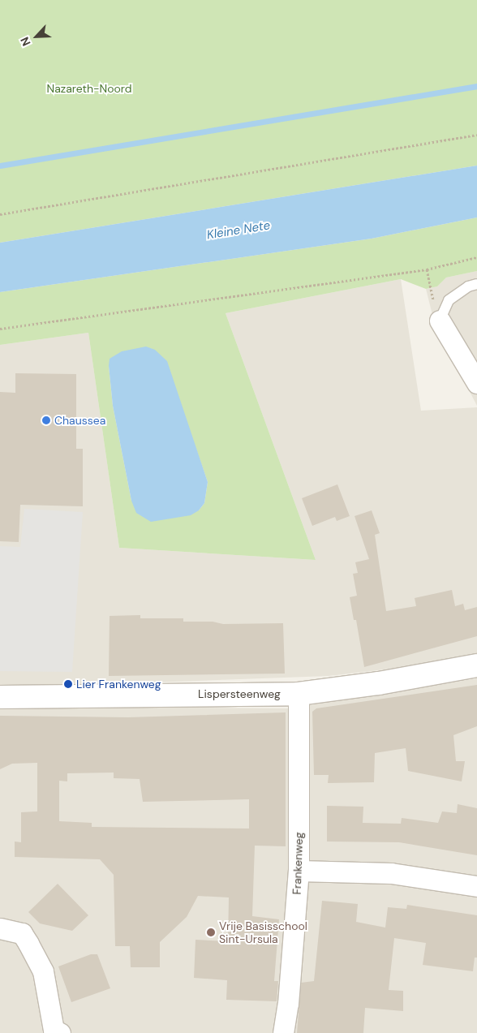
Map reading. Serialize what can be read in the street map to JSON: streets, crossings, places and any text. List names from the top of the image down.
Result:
{
  "streets": {
    "street": ["Lispersteenweg", "Frankenweg"]
  },
  "crossings": [
    ["Lispersteenweg", "Frankenweg"]
  ],
  "water": ["Kleine Nete"],
  "parks": ["Nazareth-Noord"],
  "places": ["Chaussea", "Lier Frankenweg", "Vrije Basisschool Sint-Ursula"],
  "north": "bottom left"
}
